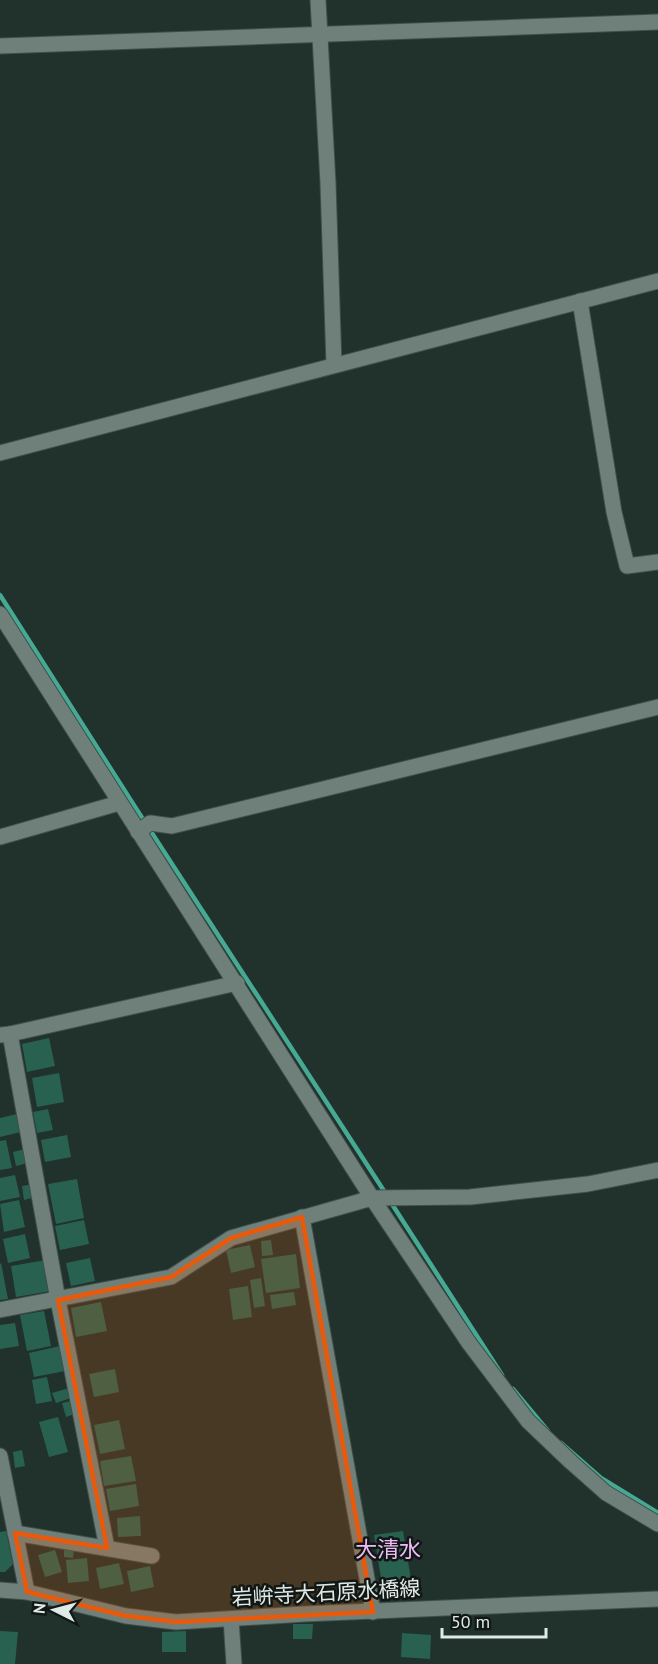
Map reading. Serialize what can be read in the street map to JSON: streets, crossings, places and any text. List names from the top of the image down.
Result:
{
  "streets": {
    "street": ["岩峅寺大石原水橋線"]
  },
  "districts": ["大清水"],
  "scale_bar": "50 m",
  "north": "left"
}
